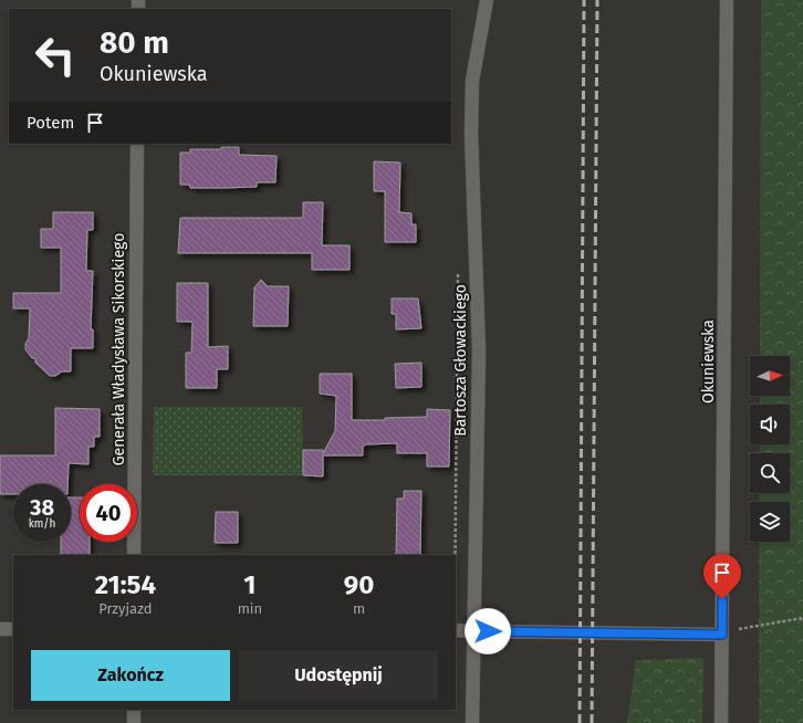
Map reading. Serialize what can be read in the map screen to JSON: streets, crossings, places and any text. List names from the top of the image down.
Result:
{
  "streets": {
    "street": ["Generała Władysława Sikorskiego", "Bartosza Głowackiego", "Okuniewska"]
  },
  "north": "right",
  "page": {
    "turn": ["80 m", "Okuniewska"],
    "then": "Potem",
    "speed": "38 km/h",
    "limit": "40",
    "eta": [
      "21:54",
      "Przyjazd",
      "1",
      "min",
      "90",
      "m"
    ],
    "buttons": ["Zakończ", "Udostępnij"]
  }
}
